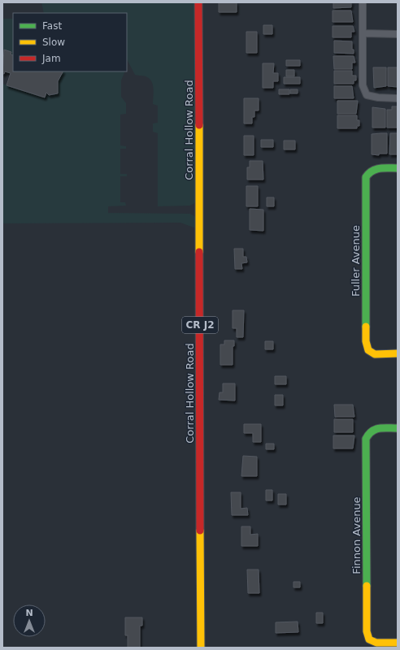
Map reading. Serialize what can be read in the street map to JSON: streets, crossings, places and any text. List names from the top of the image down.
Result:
{
  "streets": {
    "main road": [
      "Corral Hollow Road",
      "Fuller Avenue",
      "CR J2",
      "Finnon Avenue"
    ]
  },
  "legend": ["Fast", "Slow", "Jam"],
  "north": "top"
}
